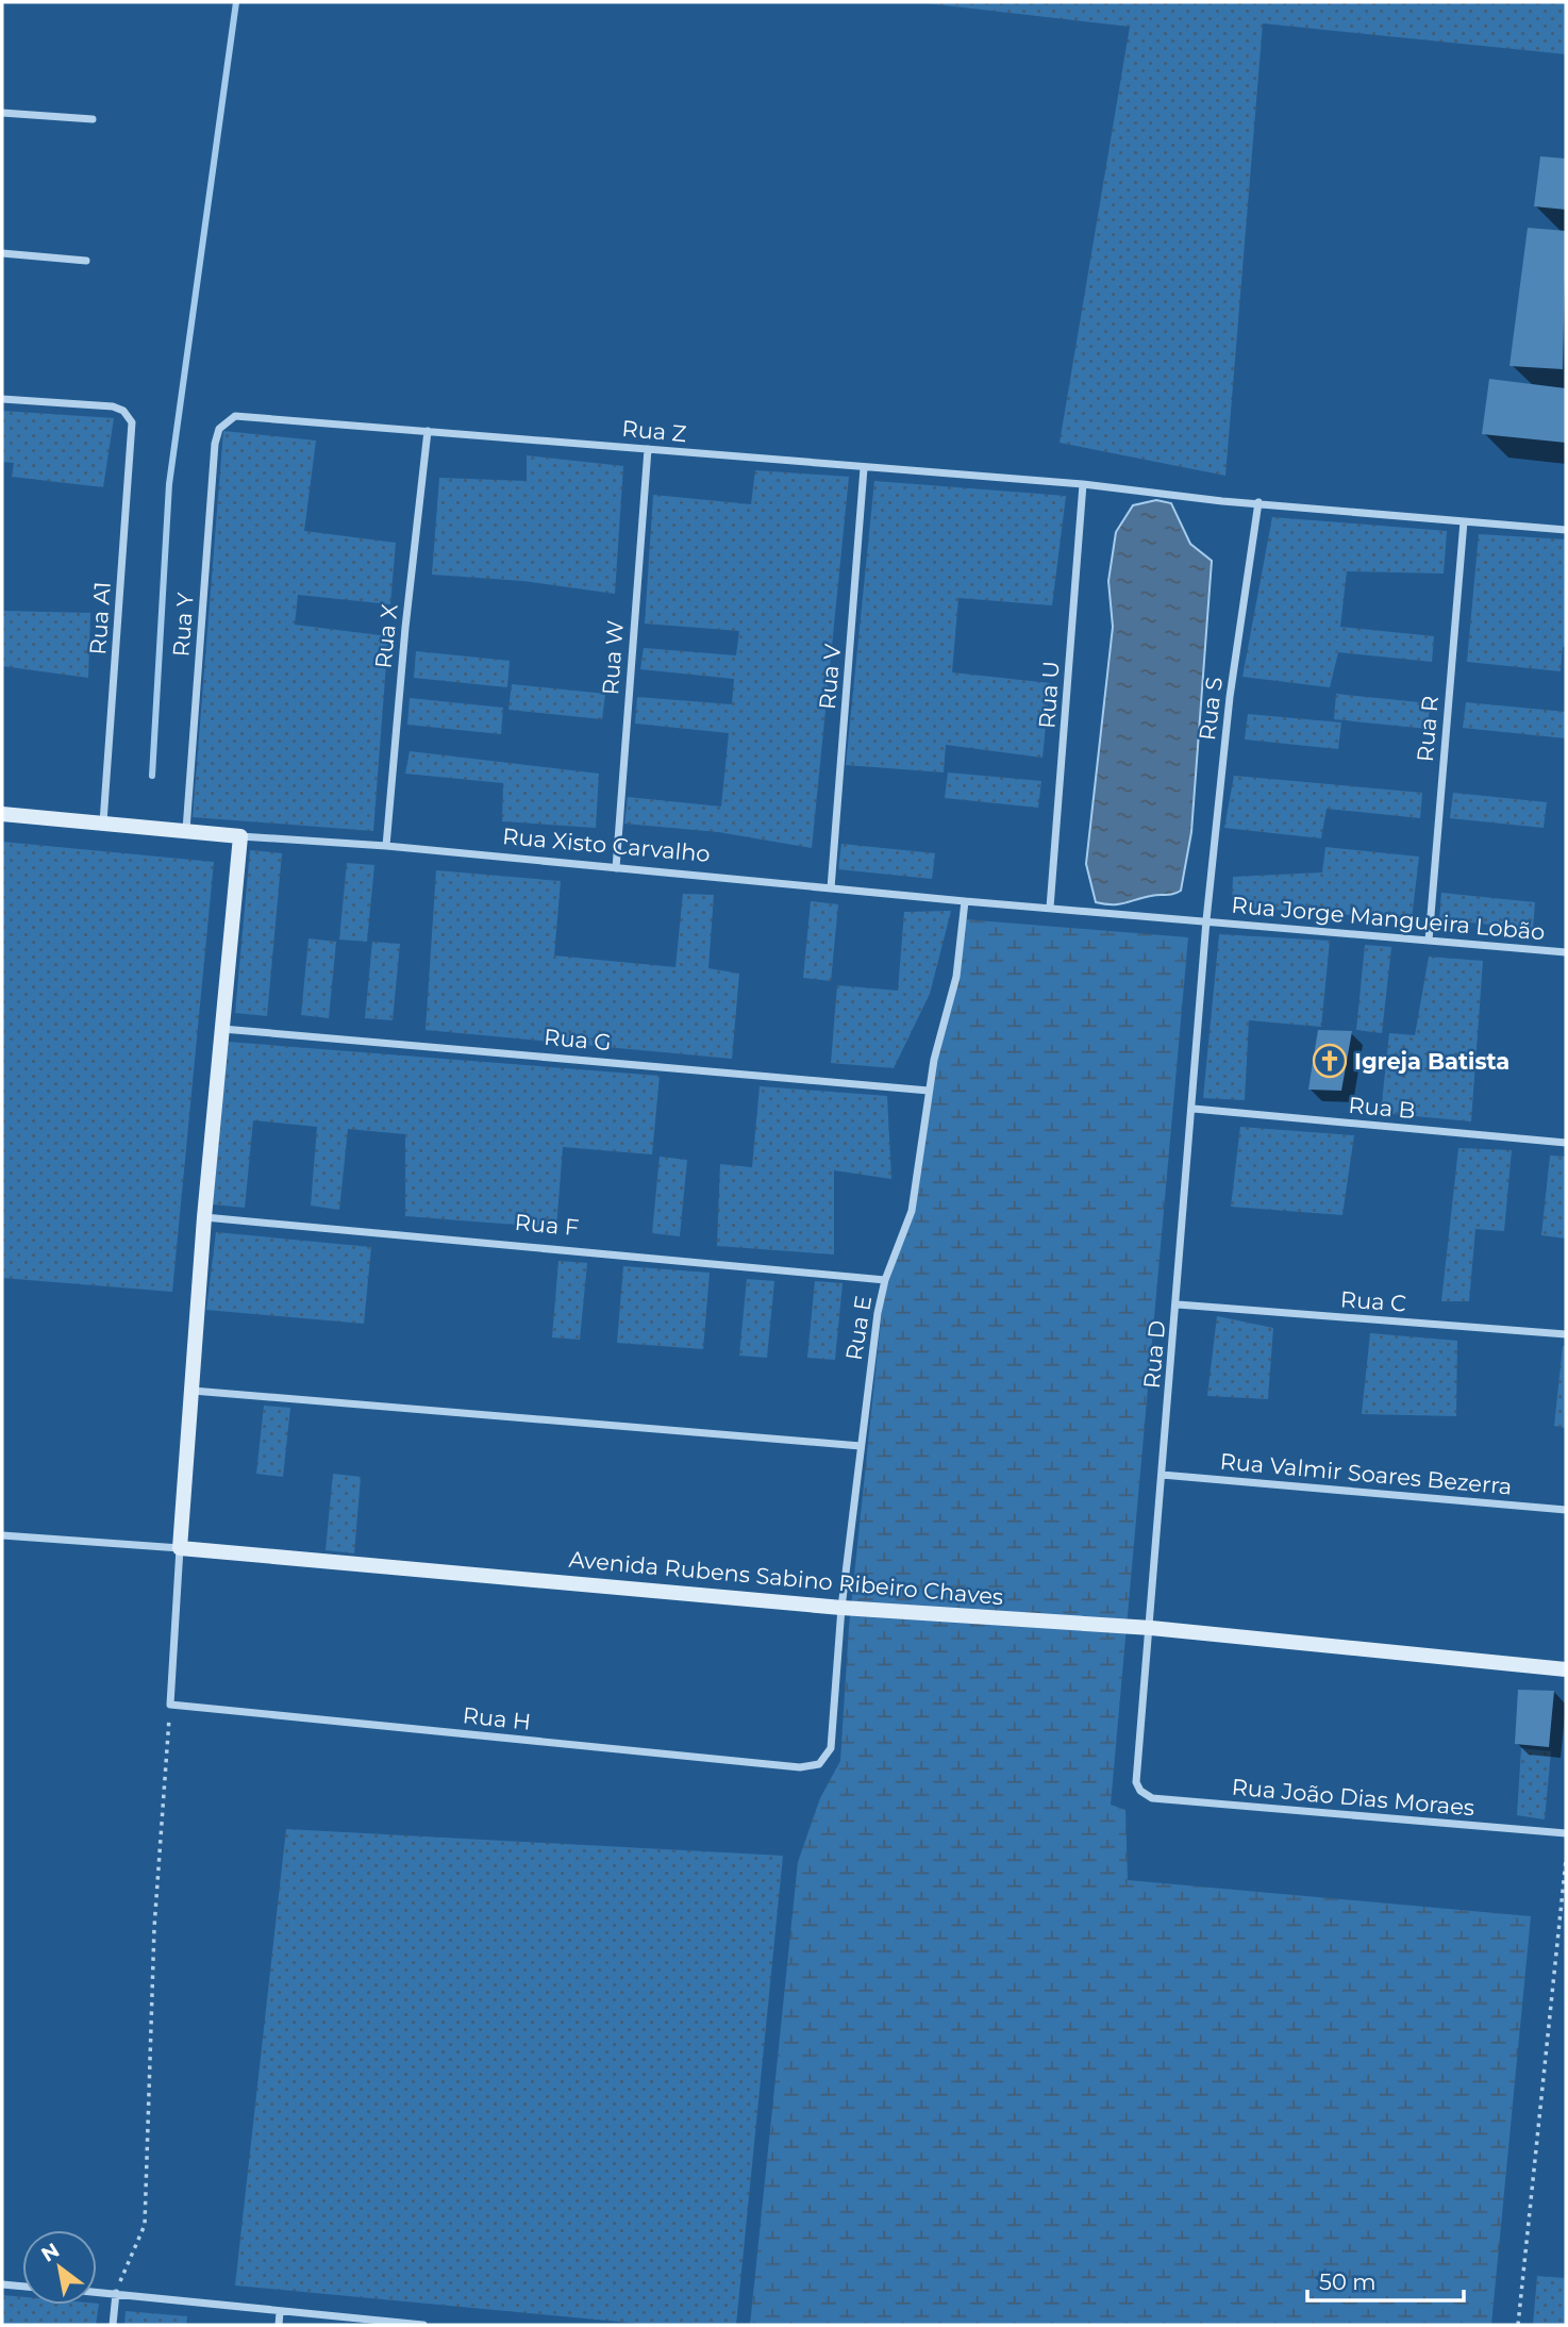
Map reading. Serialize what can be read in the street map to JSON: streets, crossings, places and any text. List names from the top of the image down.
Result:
{
  "streets": {
    "street": [
      "Rua Z",
      "Rua A1",
      "Rua Y",
      "Rua X",
      "Rua W",
      "Rua V",
      "Rua U",
      "Rua S",
      "Rua R",
      "Rua Xisto Carvalho",
      "Rua Jorge Mangueira Lobão",
      "Rua G",
      "Rua B",
      "Rua F",
      "Rua C",
      "Rua E",
      "Rua D",
      "Rua Valmir Soares Bezerra",
      "Avenida Rubens Sabino Ribeiro Chaves",
      "Rua H",
      "Rua João Dias Moraes"
    ]
  },
  "crossings": [
    ["Rua Z", "Rua Y"],
    ["Rua Z", "Rua X"],
    ["Rua Z", "Rua W"],
    ["Rua Z", "Rua V"],
    ["Rua Z", "Rua U"],
    ["Rua Z", "Rua S"],
    ["Rua Z", "Rua R"],
    ["Rua A1", "Rua Xisto Carvalho"],
    ["Rua Y", "Rua Xisto Carvalho"],
    ["Rua X", "Rua Xisto Carvalho"],
    ["Rua W", "Rua Xisto Carvalho"],
    ["Rua V", "Rua Xisto Carvalho"],
    ["Rua U", "Rua Xisto Carvalho"],
    ["Rua S", "Rua Xisto Carvalho"],
    ["Rua S", "Rua Jorge Mangueira Lobão"],
    ["Rua S", "Rua D"],
    ["Rua R", "Rua Jorge Mangueira Lobão"],
    ["Rua Xisto Carvalho", "Rua Jorge Mangueira Lobão"],
    ["Rua Xisto Carvalho", "Rua E"],
    ["Rua Xisto Carvalho", "Rua D"],
    ["Rua Jorge Mangueira Lobão", "Rua D"],
    ["Rua G", "Rua E"],
    ["Rua B", "Rua D"],
    ["Rua F", "Rua E"],
    ["Rua C", "Rua D"],
    ["Rua E", "Avenida Rubens Sabino Ribeiro Chaves"],
    ["Rua E", "Rua H"],
    ["Rua D", "Rua Valmir Soares Bezerra"],
    ["Rua D", "Avenida Rubens Sabino Ribeiro Chaves"],
    ["Rua D", "Rua João Dias Moraes"]
  ],
  "places": {
    "church": ["Igreja Batista"]
  },
  "scale_bar": "50 m",
  "north": "top left"
}
